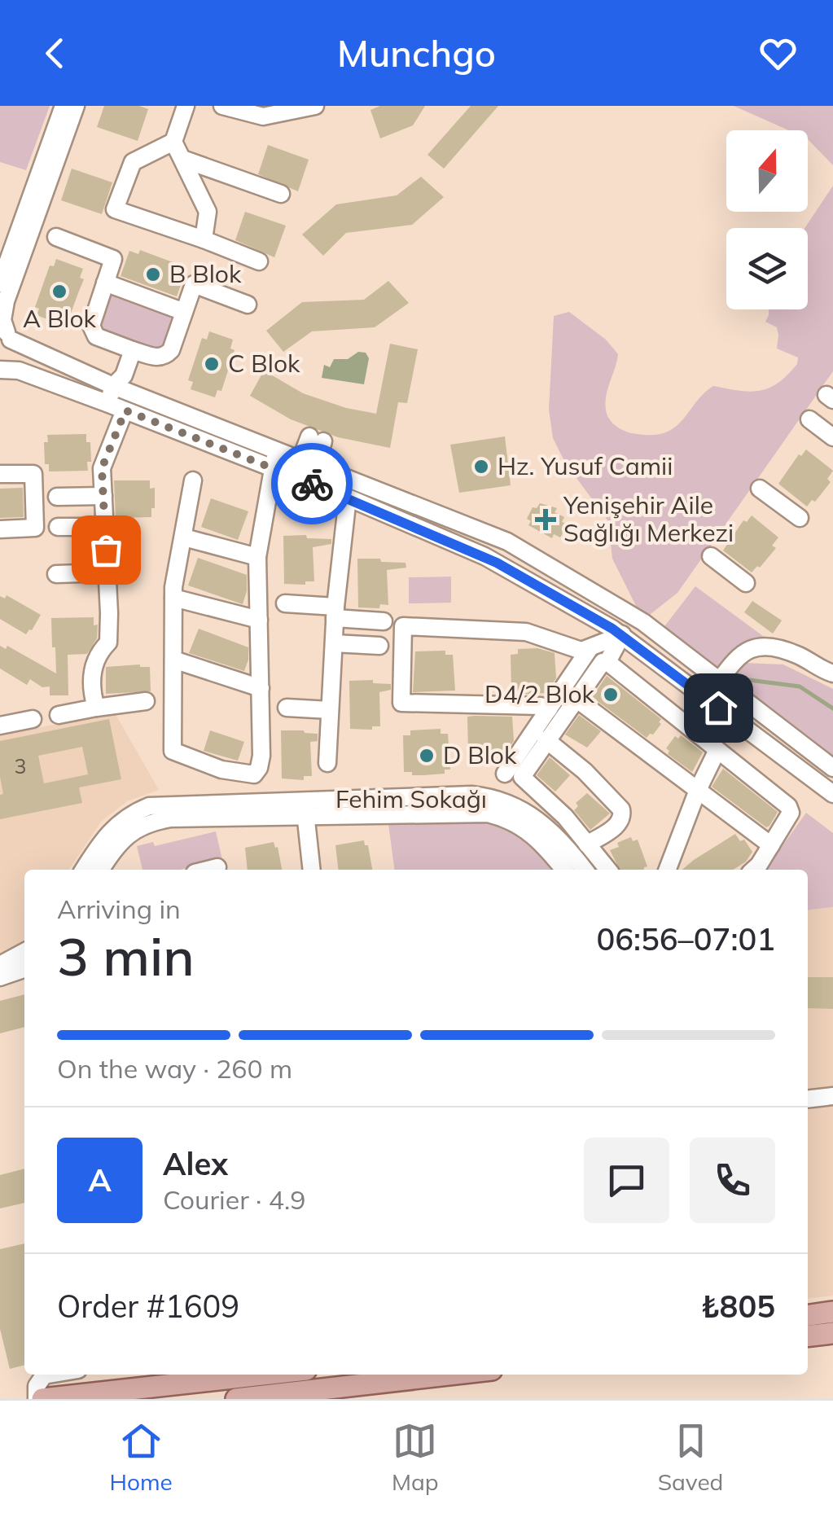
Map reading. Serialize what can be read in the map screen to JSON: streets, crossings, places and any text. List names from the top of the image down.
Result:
{
  "streets": {
    "street": ["Fehim Sokağı"]
  },
  "places": {
    "other": [
      "B Blok",
      "A Blok",
      "C Blok",
      "Hz. Yusuf Camii",
      "D4/2 Blok",
      "D Blok"
    ],
    "health": ["Yenişehir Aile Sağlığı Merkezi"]
  },
  "house_numbers": ["3"],
  "north": "top",
  "page": {
    "header": "Munchgo",
    "heading": ["3 min", "Arriving in", "06:56–07:01"],
    "panel": [
      "Alex",
      "Courier · 4.9",
      "Order #1609",
      "₺805"
    ],
    "bar": "On the way · 260 m",
    "round": "A",
    "tabs": ["Home", "Map", "Saved"]
  }
}
